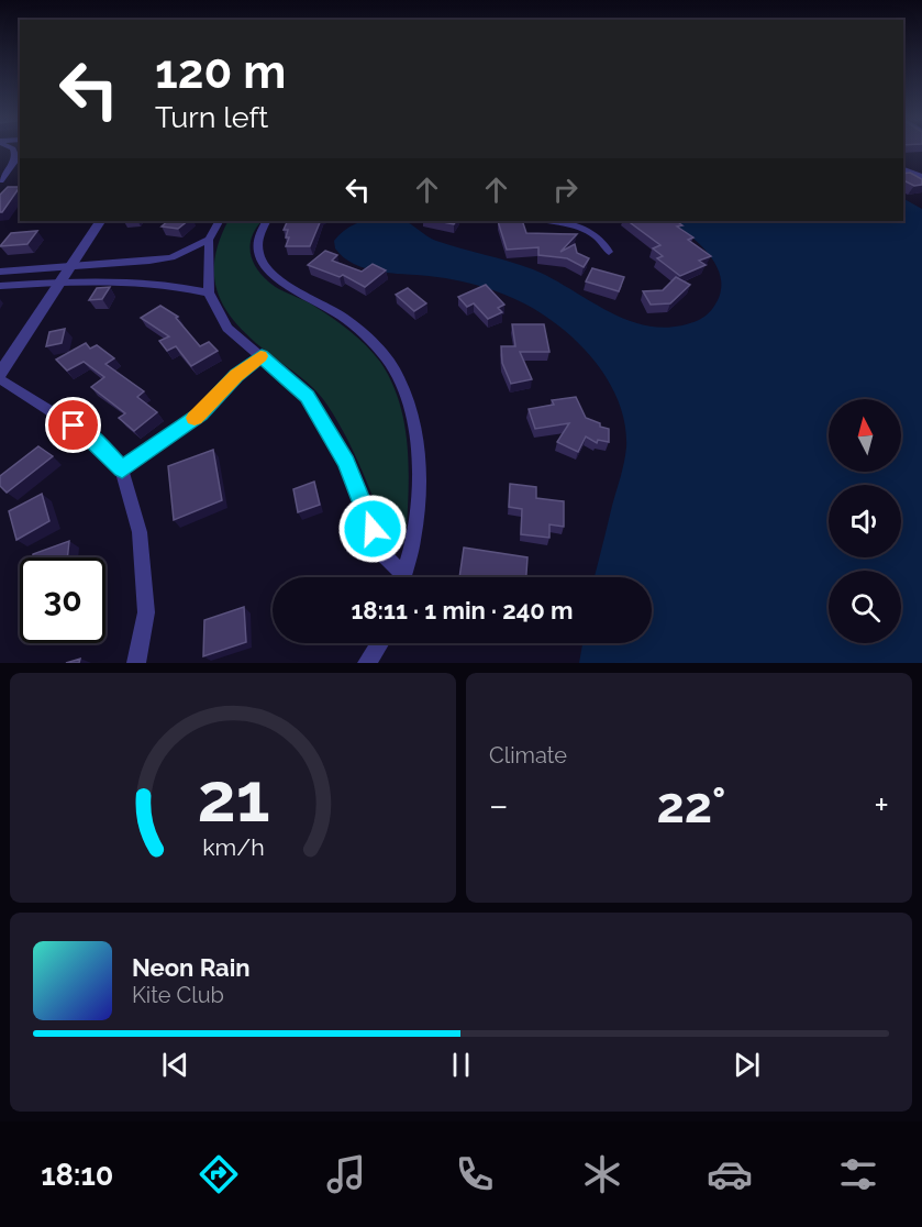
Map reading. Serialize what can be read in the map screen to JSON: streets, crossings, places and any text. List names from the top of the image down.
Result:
{
  "north": "top",
  "page": {
    "turn": ["120 m", "Turn left"],
    "limit": "30",
    "trip": "18:11 · 1 min · 240 m",
    "tile": "Climate",
    "heat": ["−", "22°", "+"],
    "song": ["Neon Rain", "Kite Club"],
    "tabs": "18:10",
    "gauge": ["21", "km/h"]
  }
}
